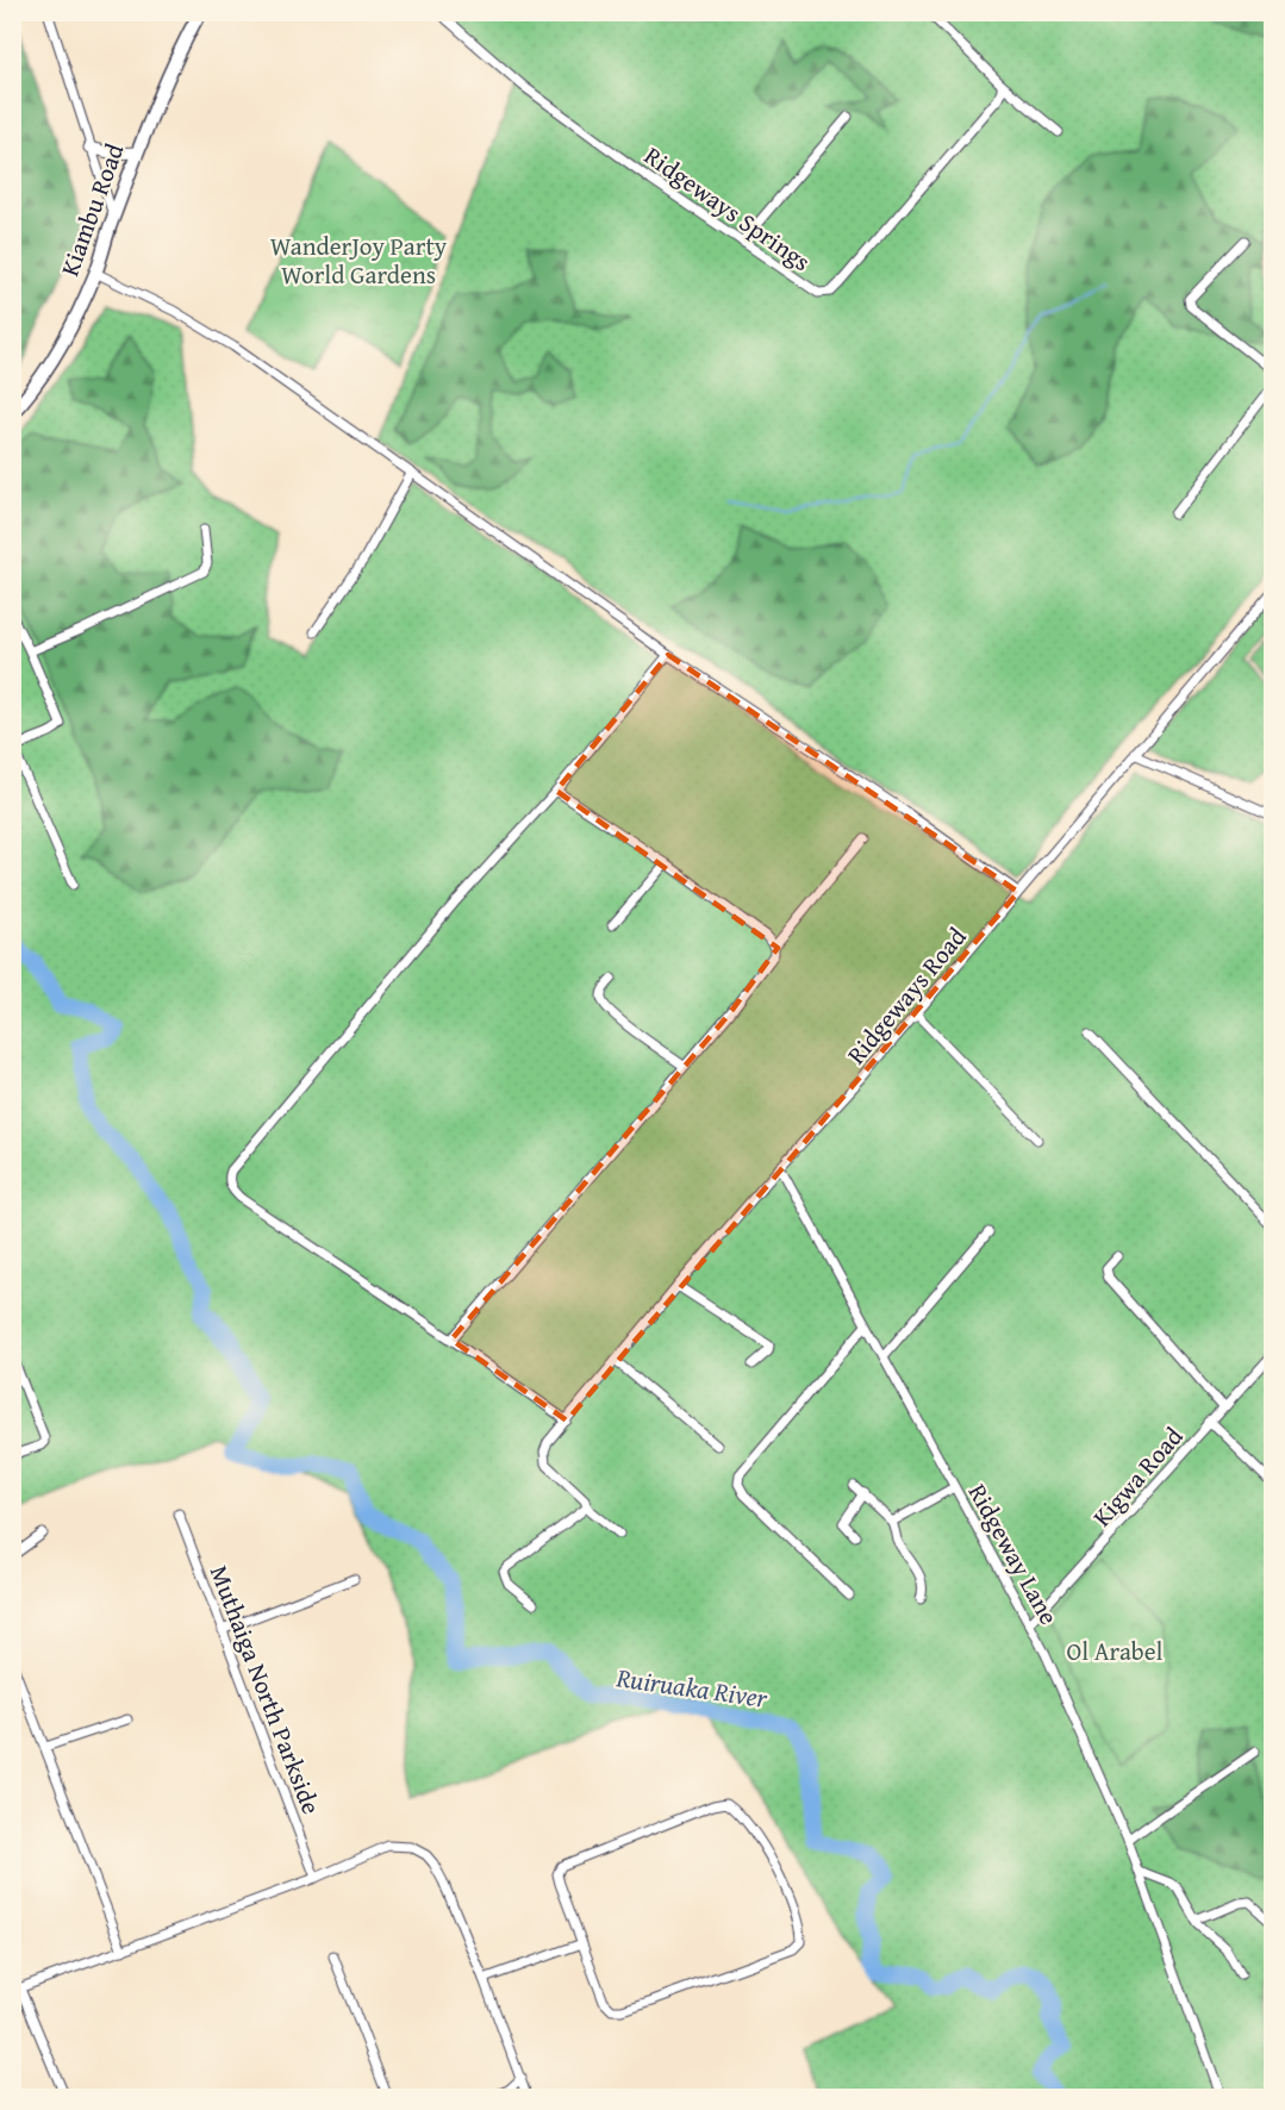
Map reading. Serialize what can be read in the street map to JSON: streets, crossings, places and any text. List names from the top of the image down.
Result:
{
  "streets": {
    "highway": ["Kiambu Road"],
    "street": [
      "Ridgeways Springs",
      "Ridgeways Road",
      "Kigwa Road",
      "Ridgeway Lane",
      "Muthaiga North Parkside"
    ]
  },
  "crossings": [
    ["Ridgeways Road", "Ridgeway Lane"],
    ["Kigwa Road", "Ridgeway Lane"]
  ],
  "water": ["Ruiruaka River"],
  "parks": ["WanderJoy Party World Gardens", "Ol Arabel"]
}
